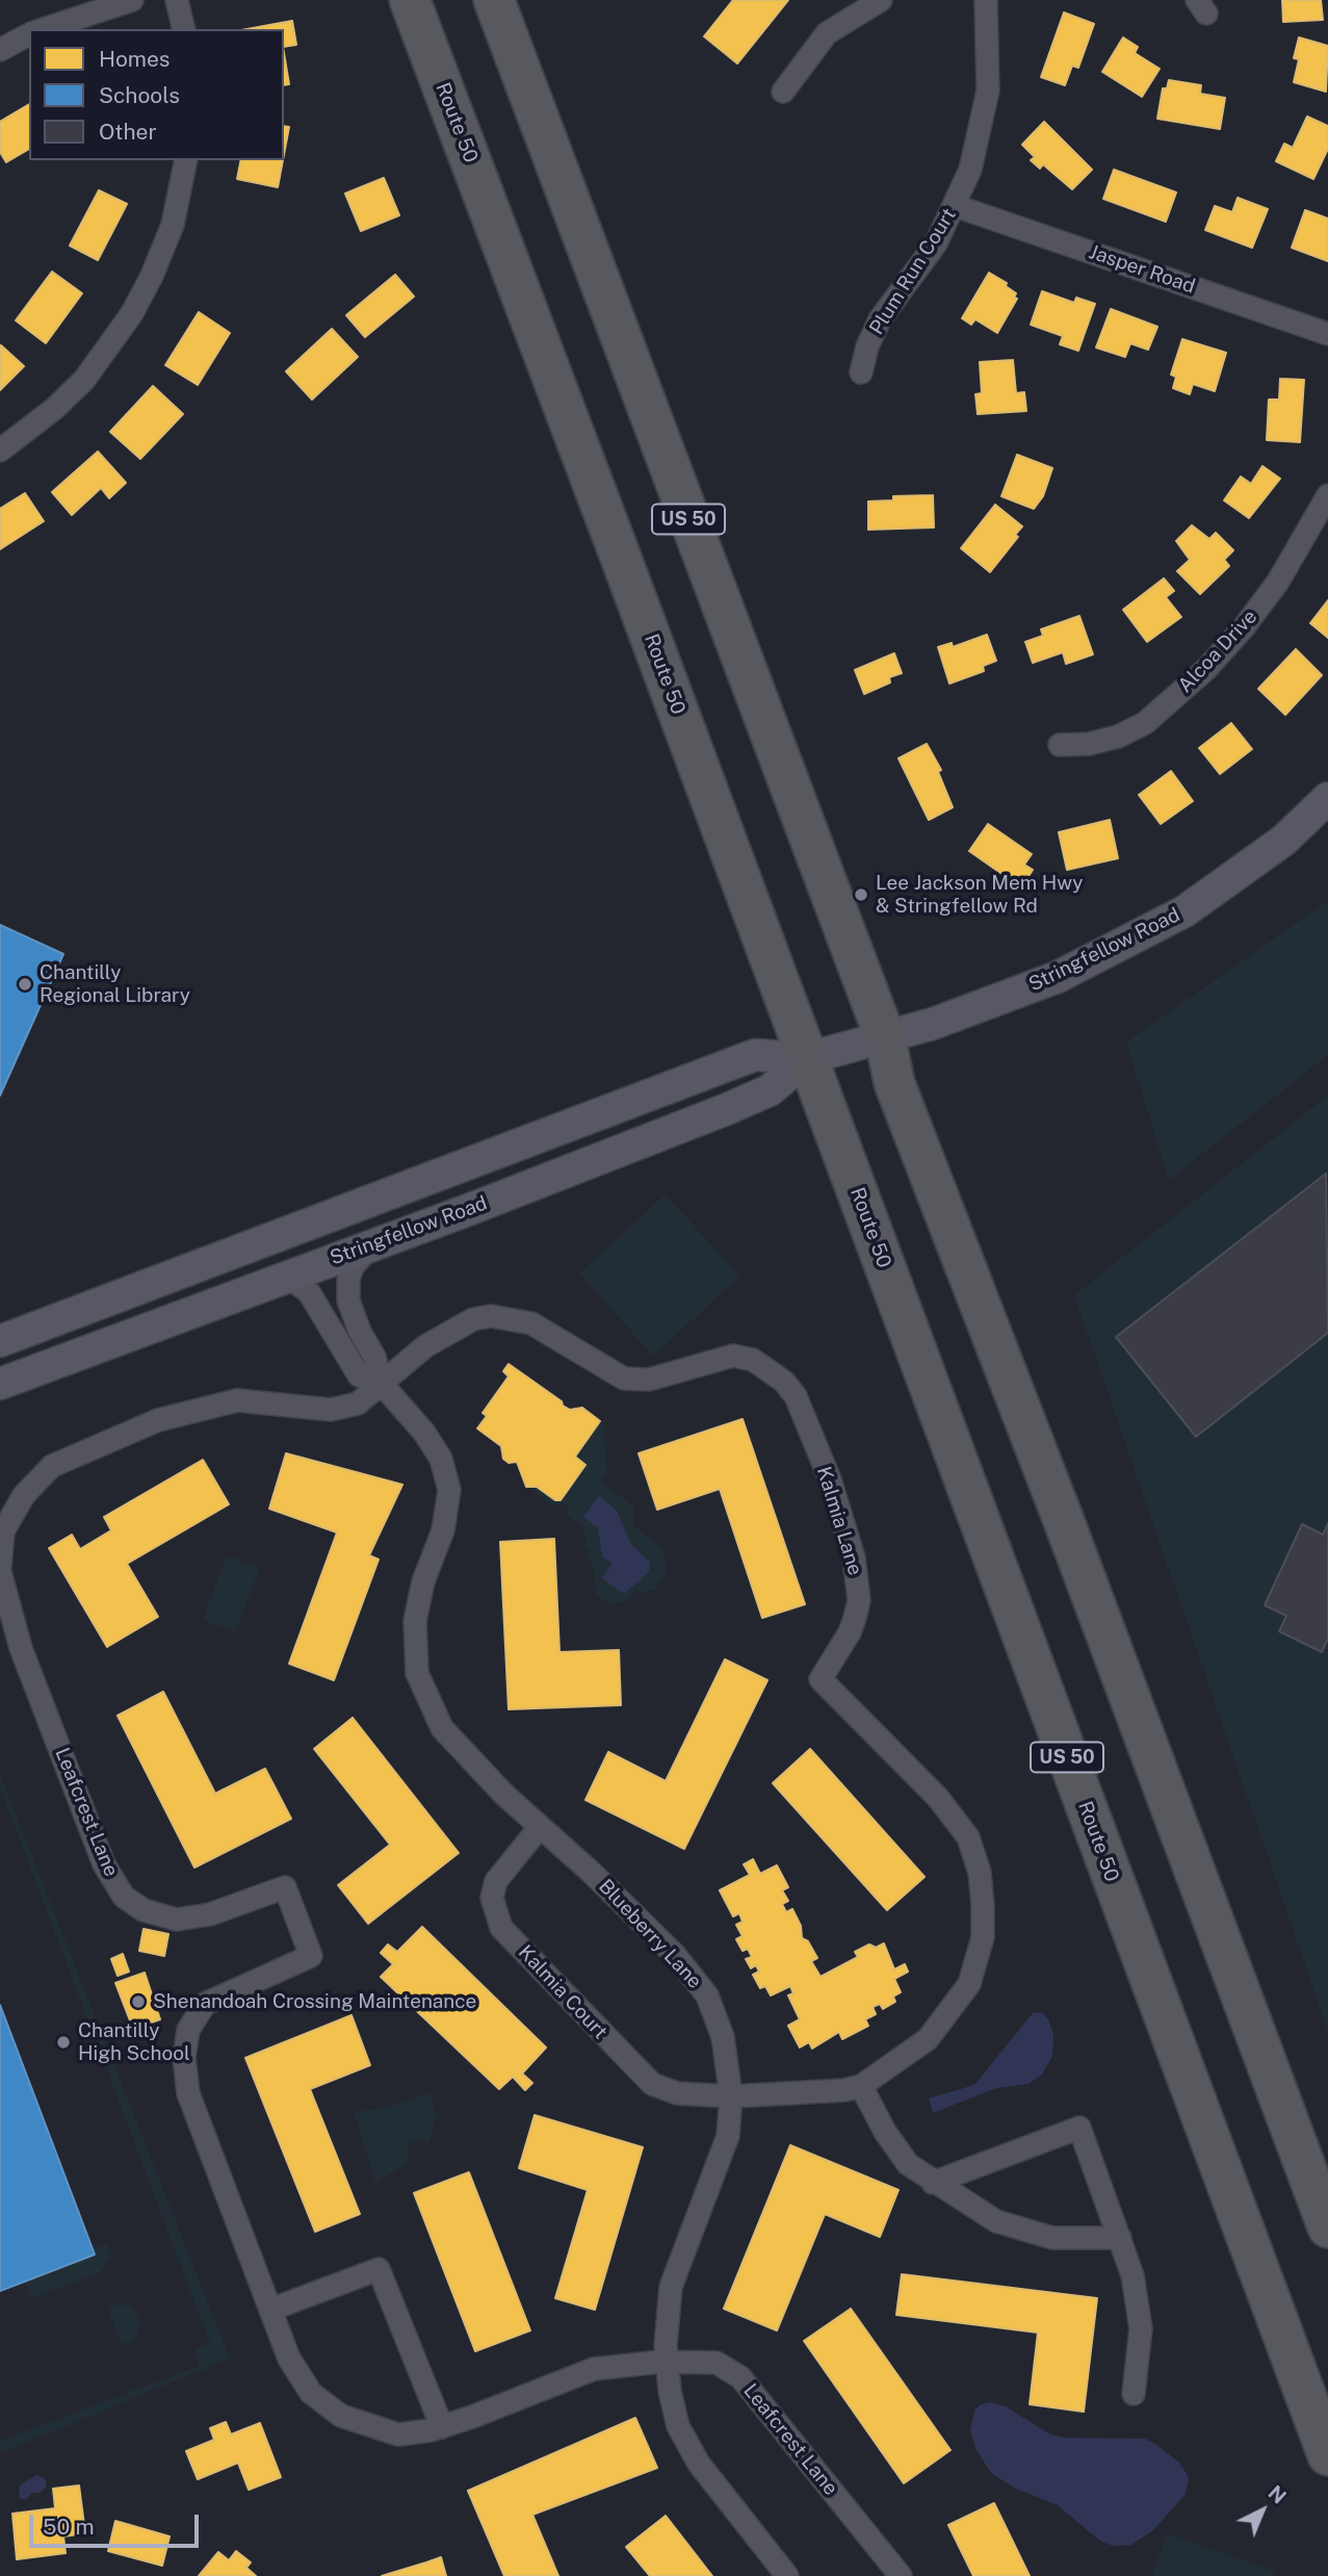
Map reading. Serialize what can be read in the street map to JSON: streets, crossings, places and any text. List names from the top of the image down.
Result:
{
  "streets": {
    "highway": ["Route 50", "US 50"],
    "main road": ["Stringfellow Road"],
    "street": [
      "Jasper Road",
      "Plum Run Court",
      "Alcoa Drive",
      "Kalmia Lane",
      "Leafcrest Lane",
      "Blueberry Lane",
      "Kalmia Court"
    ]
  },
  "crossings": [
    ["Route 50", "Stringfellow Road"],
    ["Jasper Road", "Plum Run Court"],
    ["US 50", "Stringfellow Road"],
    ["Stringfellow Road", "Blueberry Lane"],
    ["Kalmia Lane", "Leafcrest Lane"],
    ["Kalmia Lane", "Blueberry Lane"],
    ["Kalmia Lane", "Kalmia Court"],
    ["Leafcrest Lane", "Blueberry Lane"],
    ["Blueberry Lane", "Kalmia Court"]
  ],
  "places": [
    "Lee Jackson Mem Hwy & Stringfellow Rd",
    "Chantilly Regional Library",
    "Shenandoah Crossing Maintenance",
    "Chantilly High School"
  ],
  "legend": ["Homes", "Schools", "Other"],
  "scale_bar": "50 m",
  "north": "top right"
}
